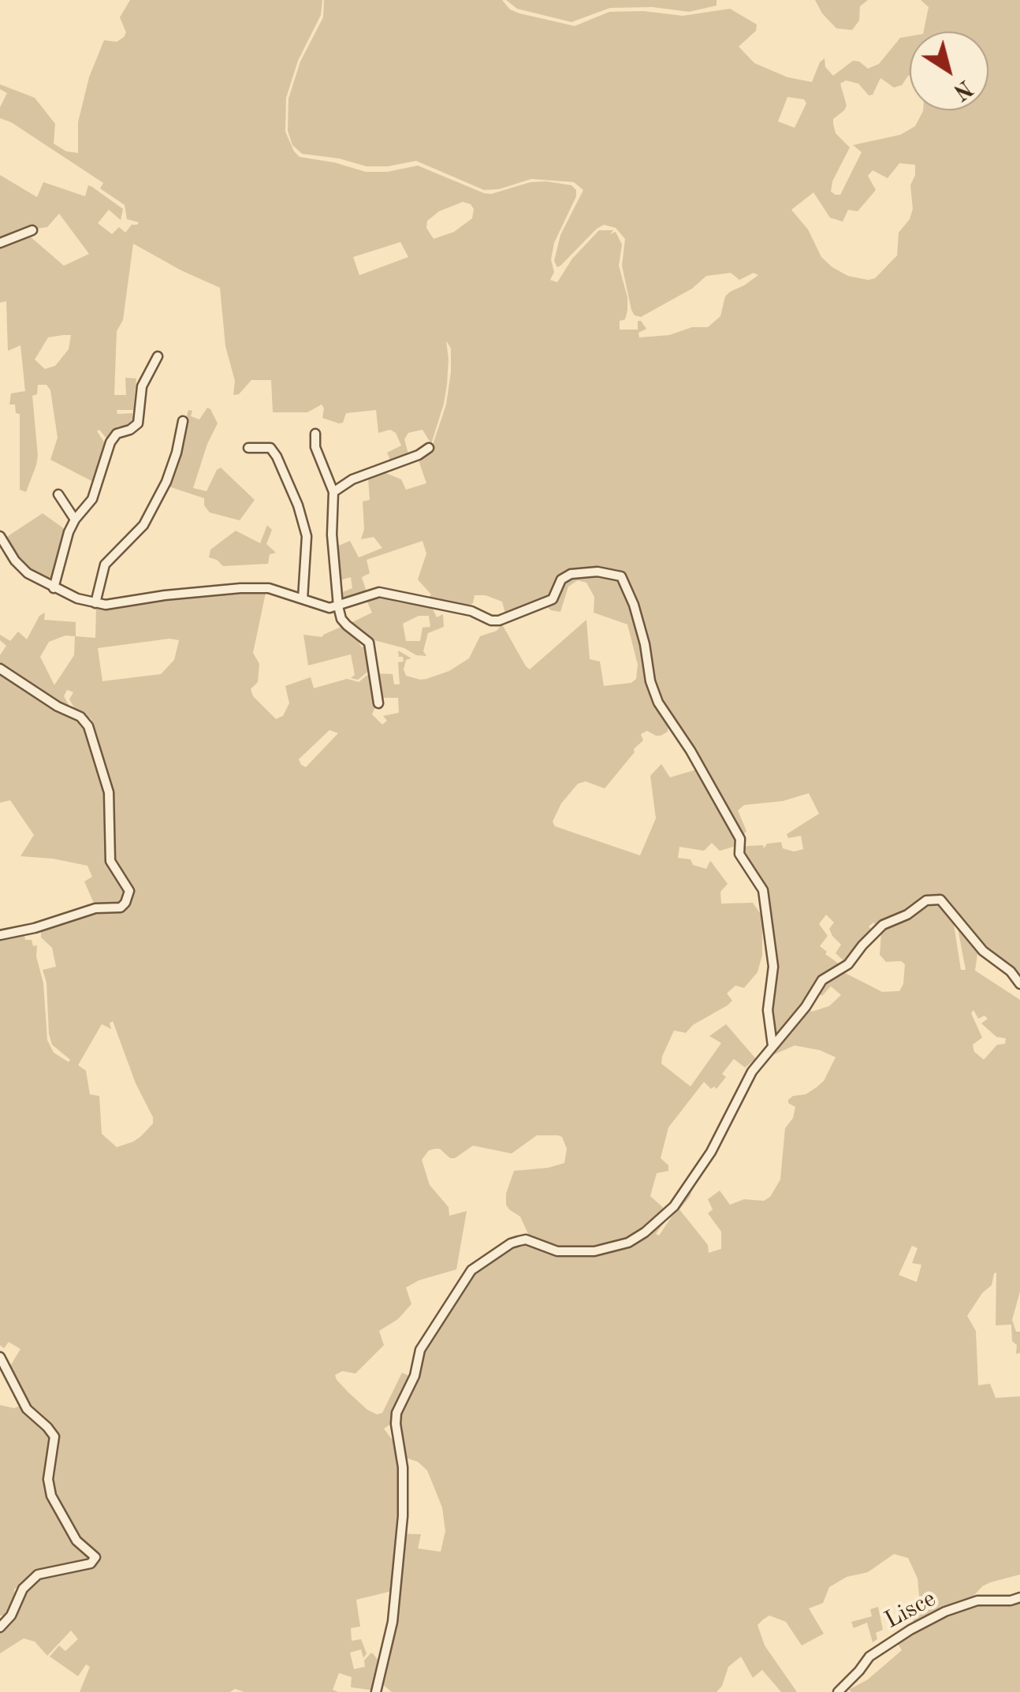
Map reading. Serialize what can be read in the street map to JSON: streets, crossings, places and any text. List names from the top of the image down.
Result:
{
  "streets": {
    "street": ["Lisce"]
  },
  "north": "bottom right"
}
